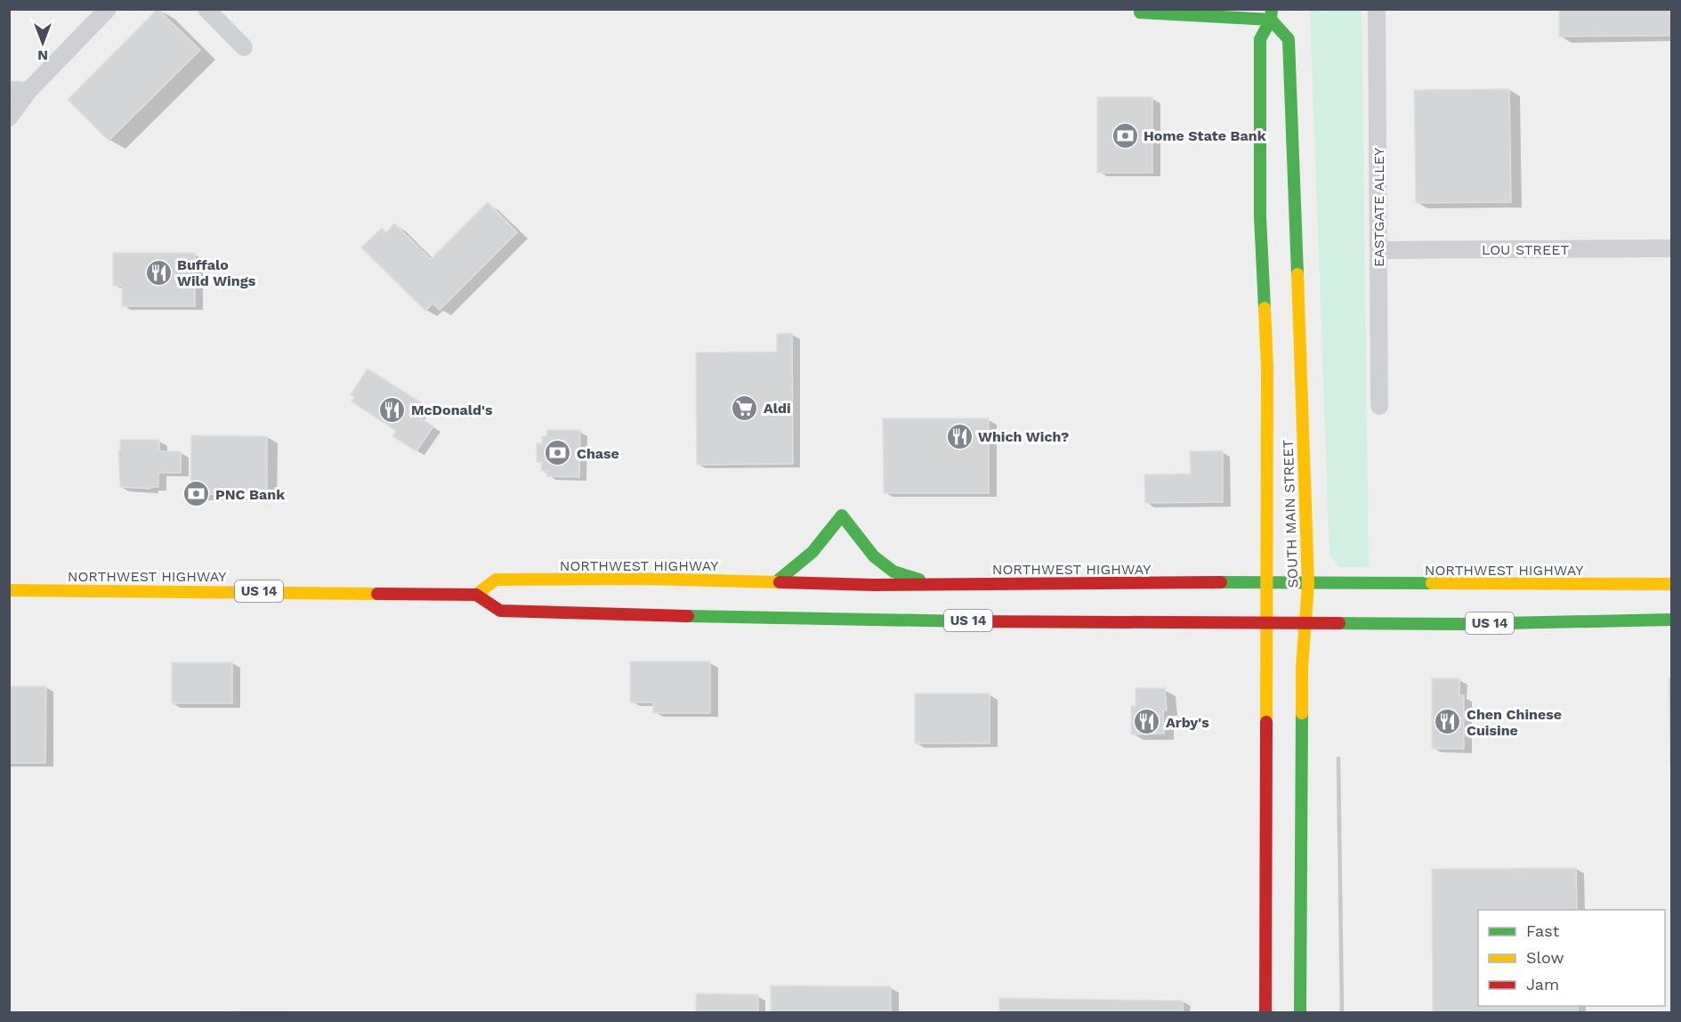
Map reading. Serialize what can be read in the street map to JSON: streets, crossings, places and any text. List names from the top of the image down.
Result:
{
  "streets": {
    "main road": ["SOUTH MAIN STREET", "NORTHWEST HIGHWAY", "US 14"],
    "street": ["EASTGATE ALLEY", "LOU STREET"]
  },
  "crossings": [
    ["EASTGATE ALLEY", "LOU STREET"],
    ["SOUTH MAIN STREET", "NORTHWEST HIGHWAY"],
    ["SOUTH MAIN STREET", "US 14"],
    ["NORTHWEST HIGHWAY", "US 14"]
  ],
  "places": {
    "bank": ["Home State Bank", "Chase", "PNC Bank"],
    "restaurant": [
      "Buffalo Wild Wings",
      "McDonald's",
      "Which Wich?",
      "Arby's",
      "Chen Chinese Cuisine"
    ],
    "supermarket": ["Aldi"]
  },
  "legend": ["Fast", "Slow", "Jam"],
  "north": "bottom"
}
